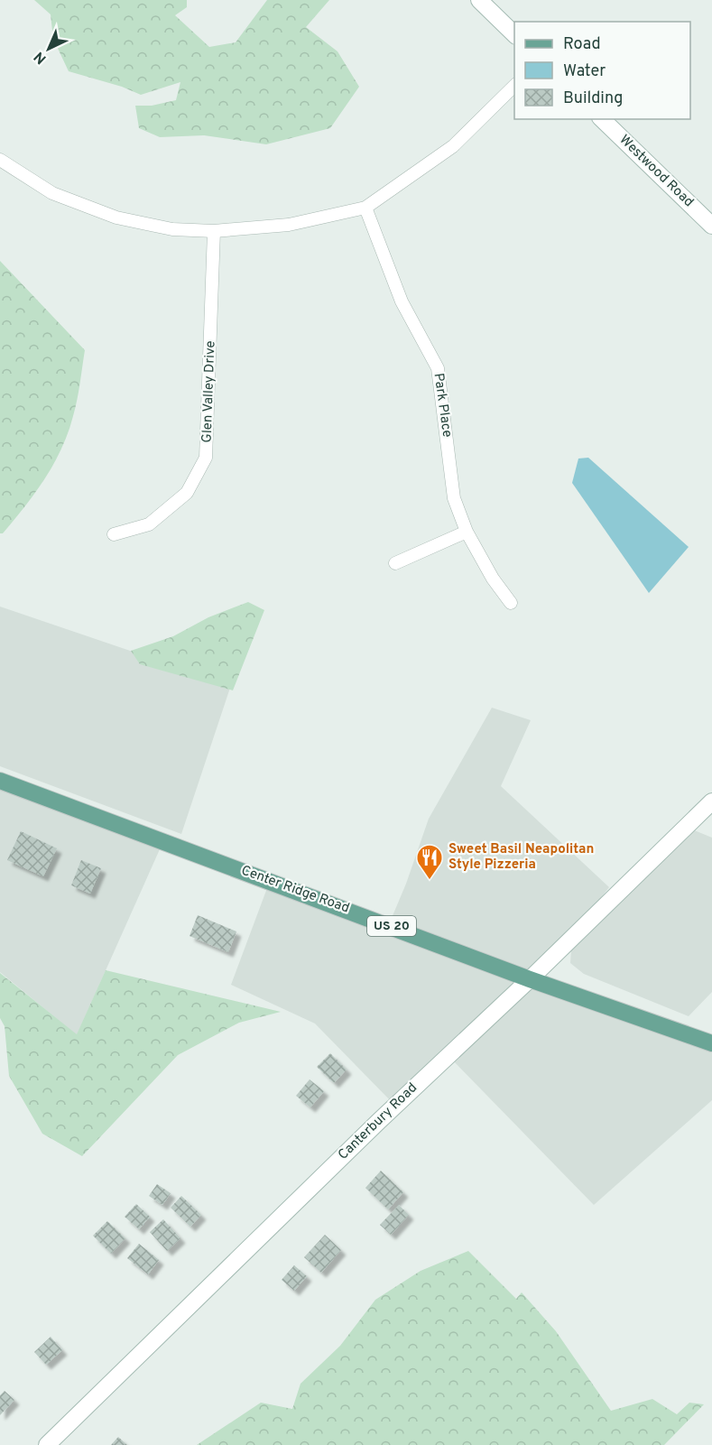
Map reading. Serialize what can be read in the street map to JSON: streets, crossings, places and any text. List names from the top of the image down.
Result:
{
  "streets": {
    "main road": ["Center Ridge Road", "US 20"],
    "street": [
      "Westwood Road",
      "Glen Valley Drive",
      "Park Place",
      "Canterbury Road"
    ]
  },
  "crossings": [
    ["Center Ridge Road", "Canterbury Road"]
  ],
  "places": {
    "restaurant": ["Sweet Basil Neapolitan Style Pizzeria"]
  },
  "legend": ["Road", "Water", "Building"],
  "north": "bottom left"
}
